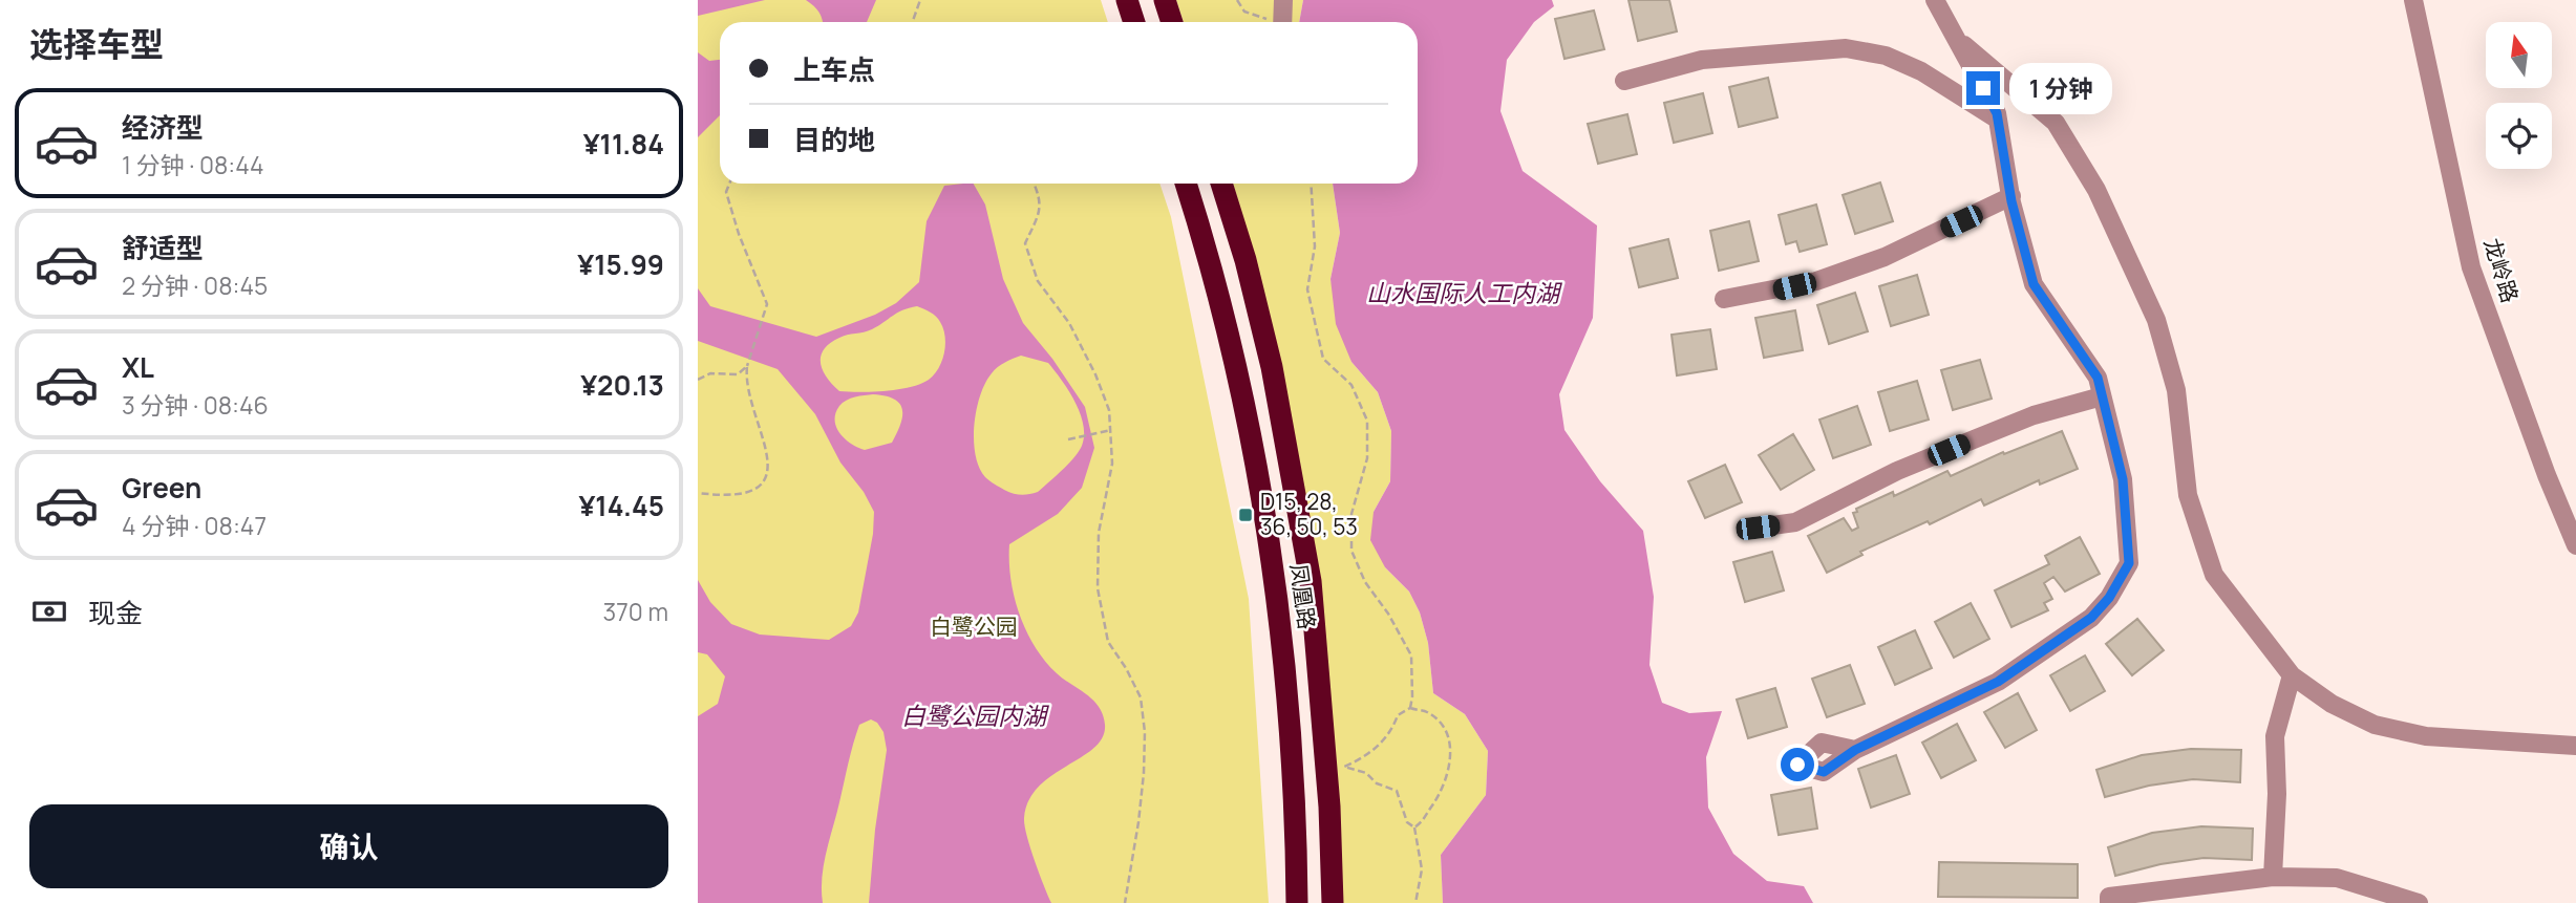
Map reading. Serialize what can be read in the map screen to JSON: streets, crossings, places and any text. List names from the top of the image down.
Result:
{
  "streets": {
    "highway": ["凤凰路"],
    "street": ["龙岭路"]
  },
  "water": ["山水国际人工内湖", "白鹭公园内湖"],
  "parks": ["白鹭公园"],
  "places": {
    "transit": ["D15, 28, 36, 50, 53"]
  },
  "north": "top",
  "page": {
    "heading": "选择车型",
    "banner": ["上车点", "目的地"],
    "bubble": "1 分钟",
    "list": [
      {
        "name": "经济型",
        "note": "1 分钟 · 08:44",
        "value": "¥11.84"
      },
      {
        "name": "舒适型",
        "note": "2 分钟 · 08:45",
        "value": "¥15.99"
      },
      {
        "name": "XL",
        "note": "3 分钟 · 08:46",
        "value": "¥20.13"
      },
      {
        "name": "Green",
        "note": "4 分钟 · 08:47",
        "value": "¥14.45"
      }
    ],
    "pay": ["现金", "370 m"],
    "buttons": "确认"
  }
}
